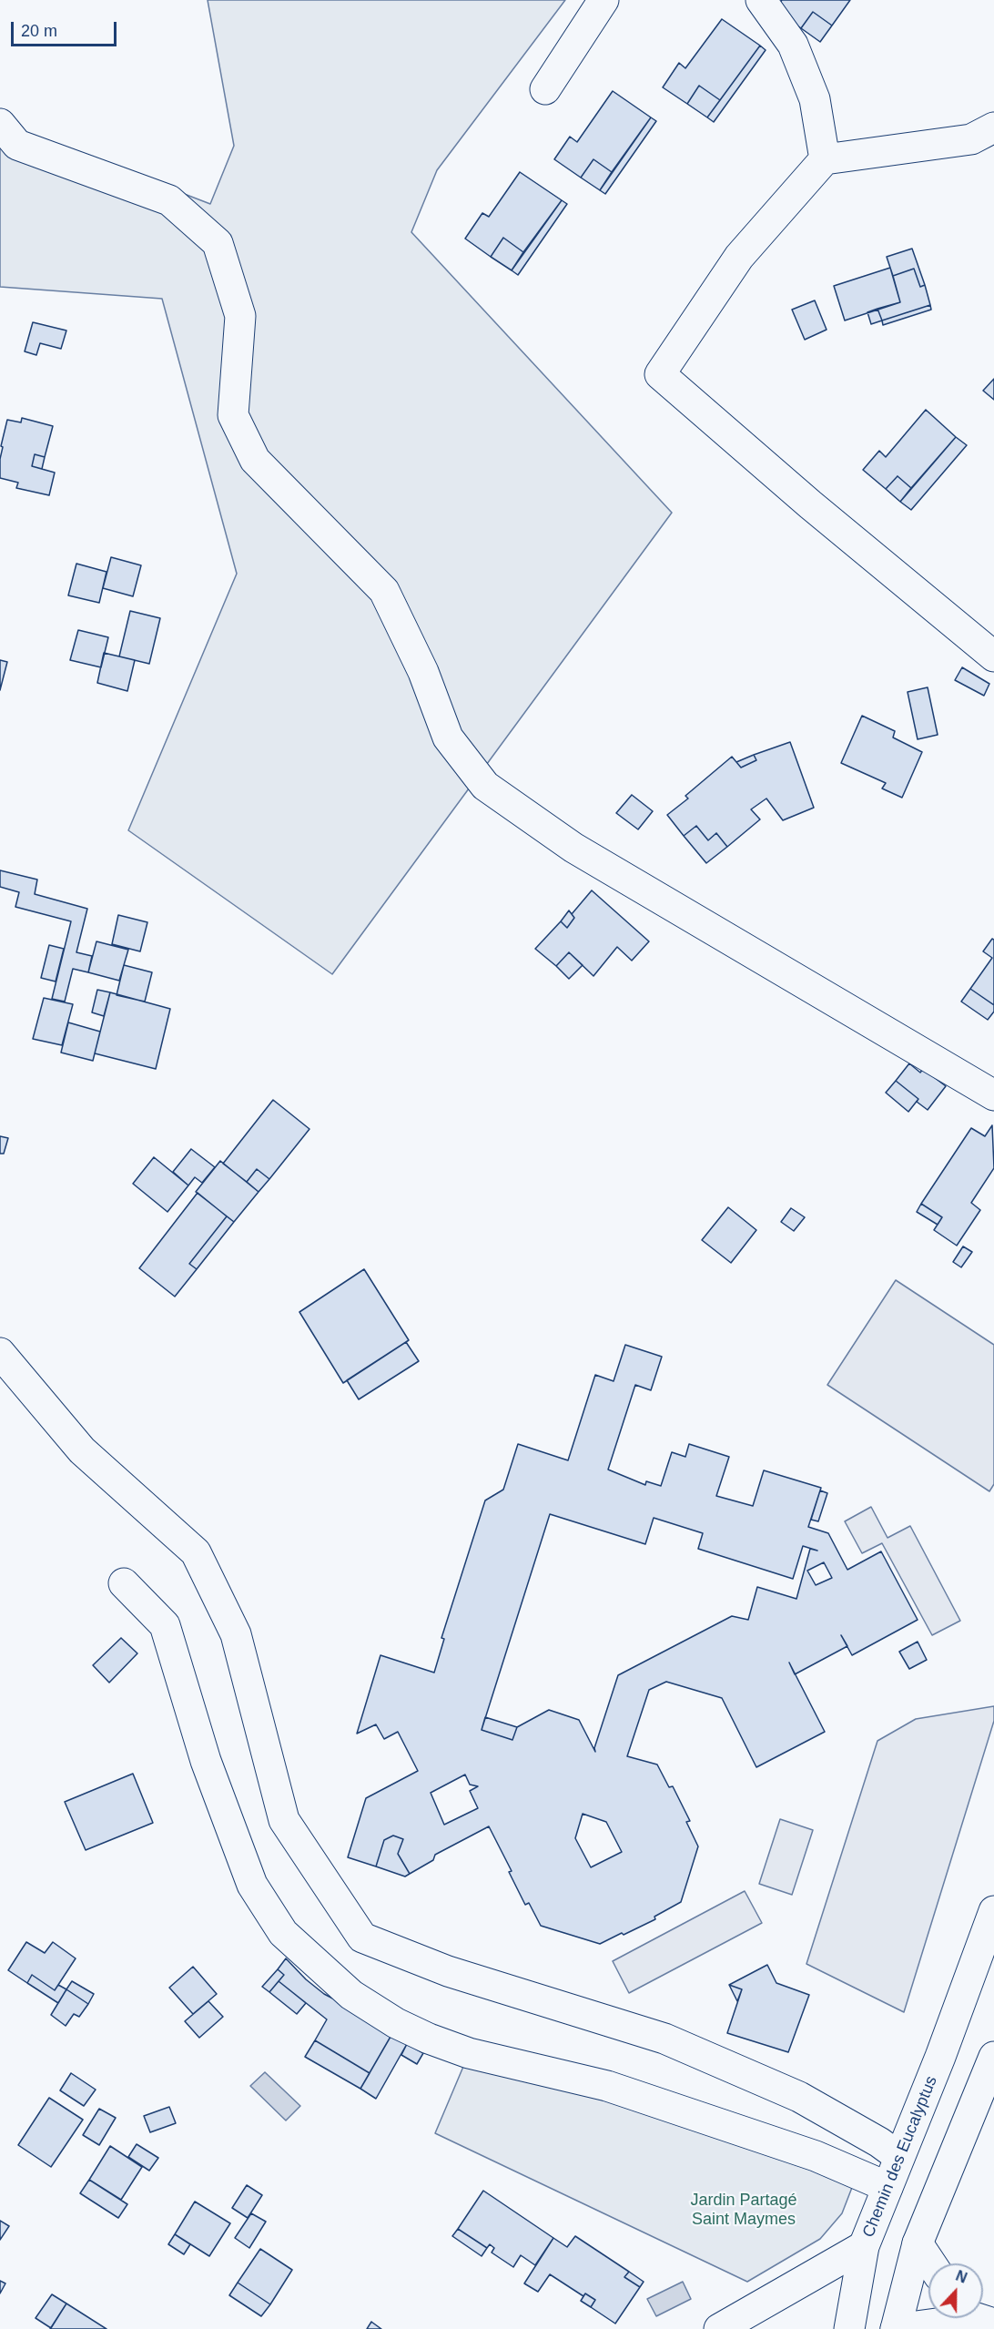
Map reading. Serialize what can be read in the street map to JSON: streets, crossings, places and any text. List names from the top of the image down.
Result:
{
  "streets": {
    "street": ["Chemin des Eucalyptus"]
  },
  "parks": ["Jardin Partagé Saint Maymes"],
  "scale_bar": "20 m",
  "north": "top"
}
